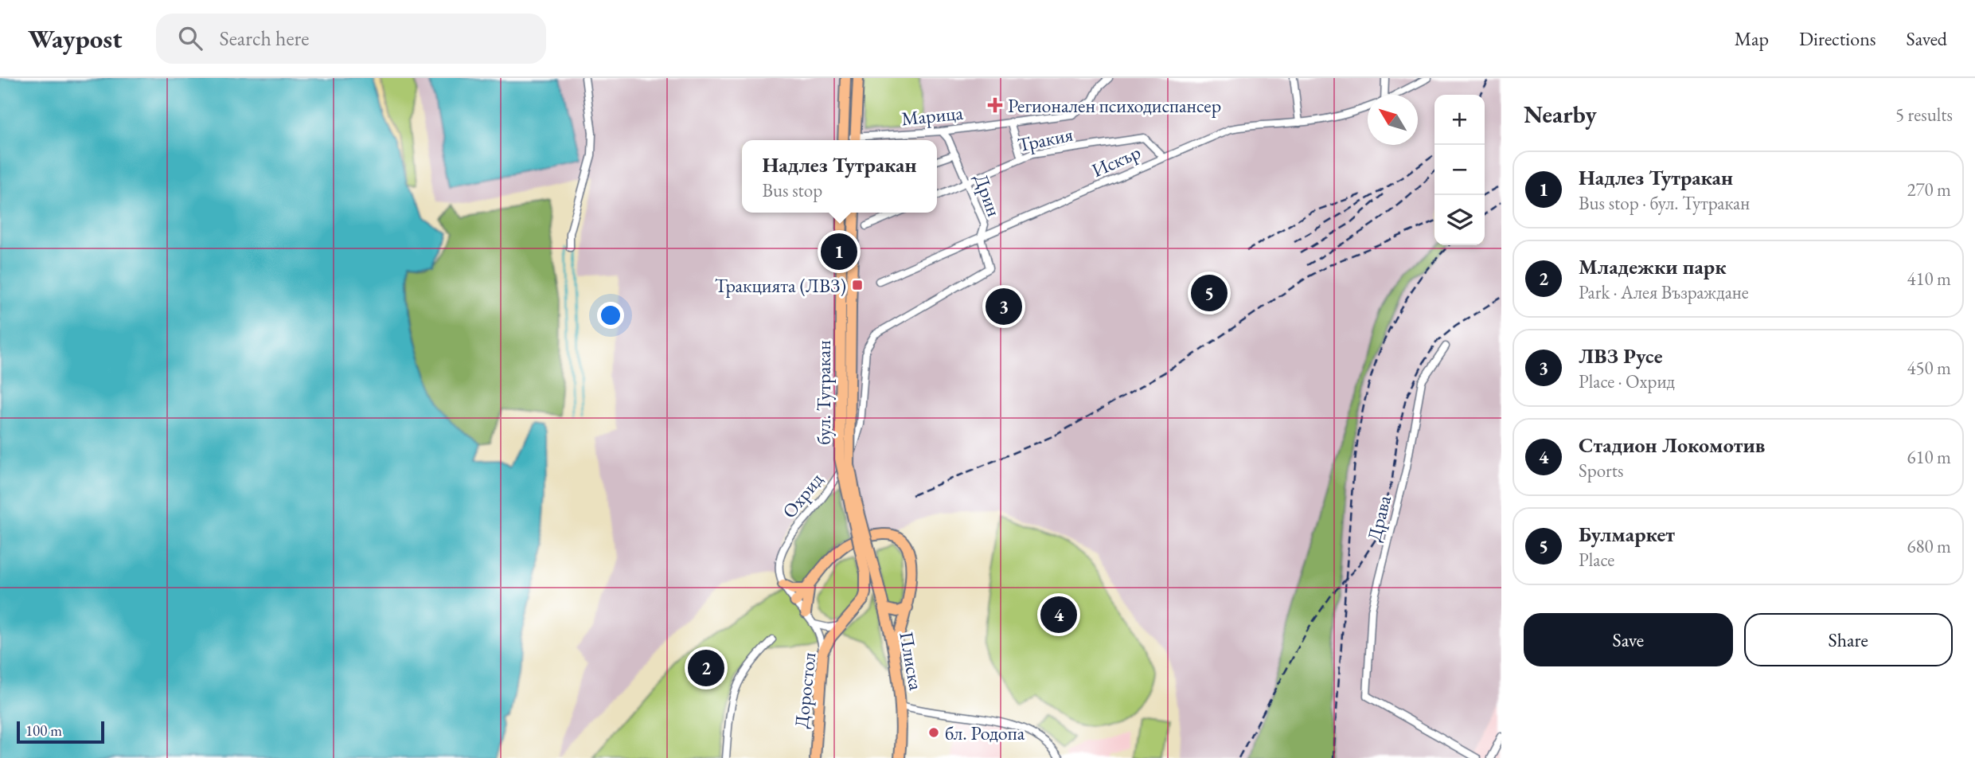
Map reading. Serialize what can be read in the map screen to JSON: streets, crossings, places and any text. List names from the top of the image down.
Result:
{
  "streets": {
    "main road": ["бул. Тутракан", "Плиска", "Доростол"],
    "street": [
      "Марица",
      "Тракия",
      "Искър",
      "Дрин",
      "Охрид",
      "Драва"
    ]
  },
  "crossings": [
    ["Марица", "Дрин"],
    ["Тракия", "Искър"],
    ["Тракия", "Дрин"],
    ["Искър", "Дрин"],
    ["Дрин", "Охрид"],
    ["бул. Тутракан", "Плиска"],
    ["бул. Тутракан", "Доростол"],
    ["Охрид", "Доростол"],
    ["Плиска", "Доростол"]
  ],
  "places": {
    "health": ["Регионален психодиспансер"],
    "transit": ["Тракцията (ЛВЗ)"],
    "other": ["бл. Родопа"]
  },
  "scale_bar": "100 m",
  "north": "top left",
  "page": {
    "header": "Waypost",
    "search": "Search here",
    "nav": ["Map", "Directions", "Saved"],
    "heading": ["Nearby", "5 results"],
    "map_buttons": ["+", "−"],
    "popup": ["Надлез Тутракан", "Bus stop"],
    "list": [
      {
        "mark": "1",
        "name": "Надлез Тутракан",
        "note": "Bus stop · бул. Тутракан",
        "value": "270 m"
      },
      {
        "mark": "2",
        "name": "Младежки парк",
        "note": "Park · Алея Възраждане",
        "value": "410 m"
      },
      {
        "mark": "3",
        "name": "ЛВЗ Русе",
        "note": "Place · Охрид",
        "value": "450 m"
      },
      {
        "mark": "4",
        "name": "Стадион Локомотив",
        "note": "Sports",
        "value": "610 m"
      },
      {
        "mark": "5",
        "name": "Булмаркет",
        "note": "Place",
        "value": "680 m"
      }
    ],
    "pins": [
      "1",
      "5",
      "3",
      "4",
      "2"
    ],
    "buttons": ["Save", "Share"],
    "scale": "100 m"
  }
}
